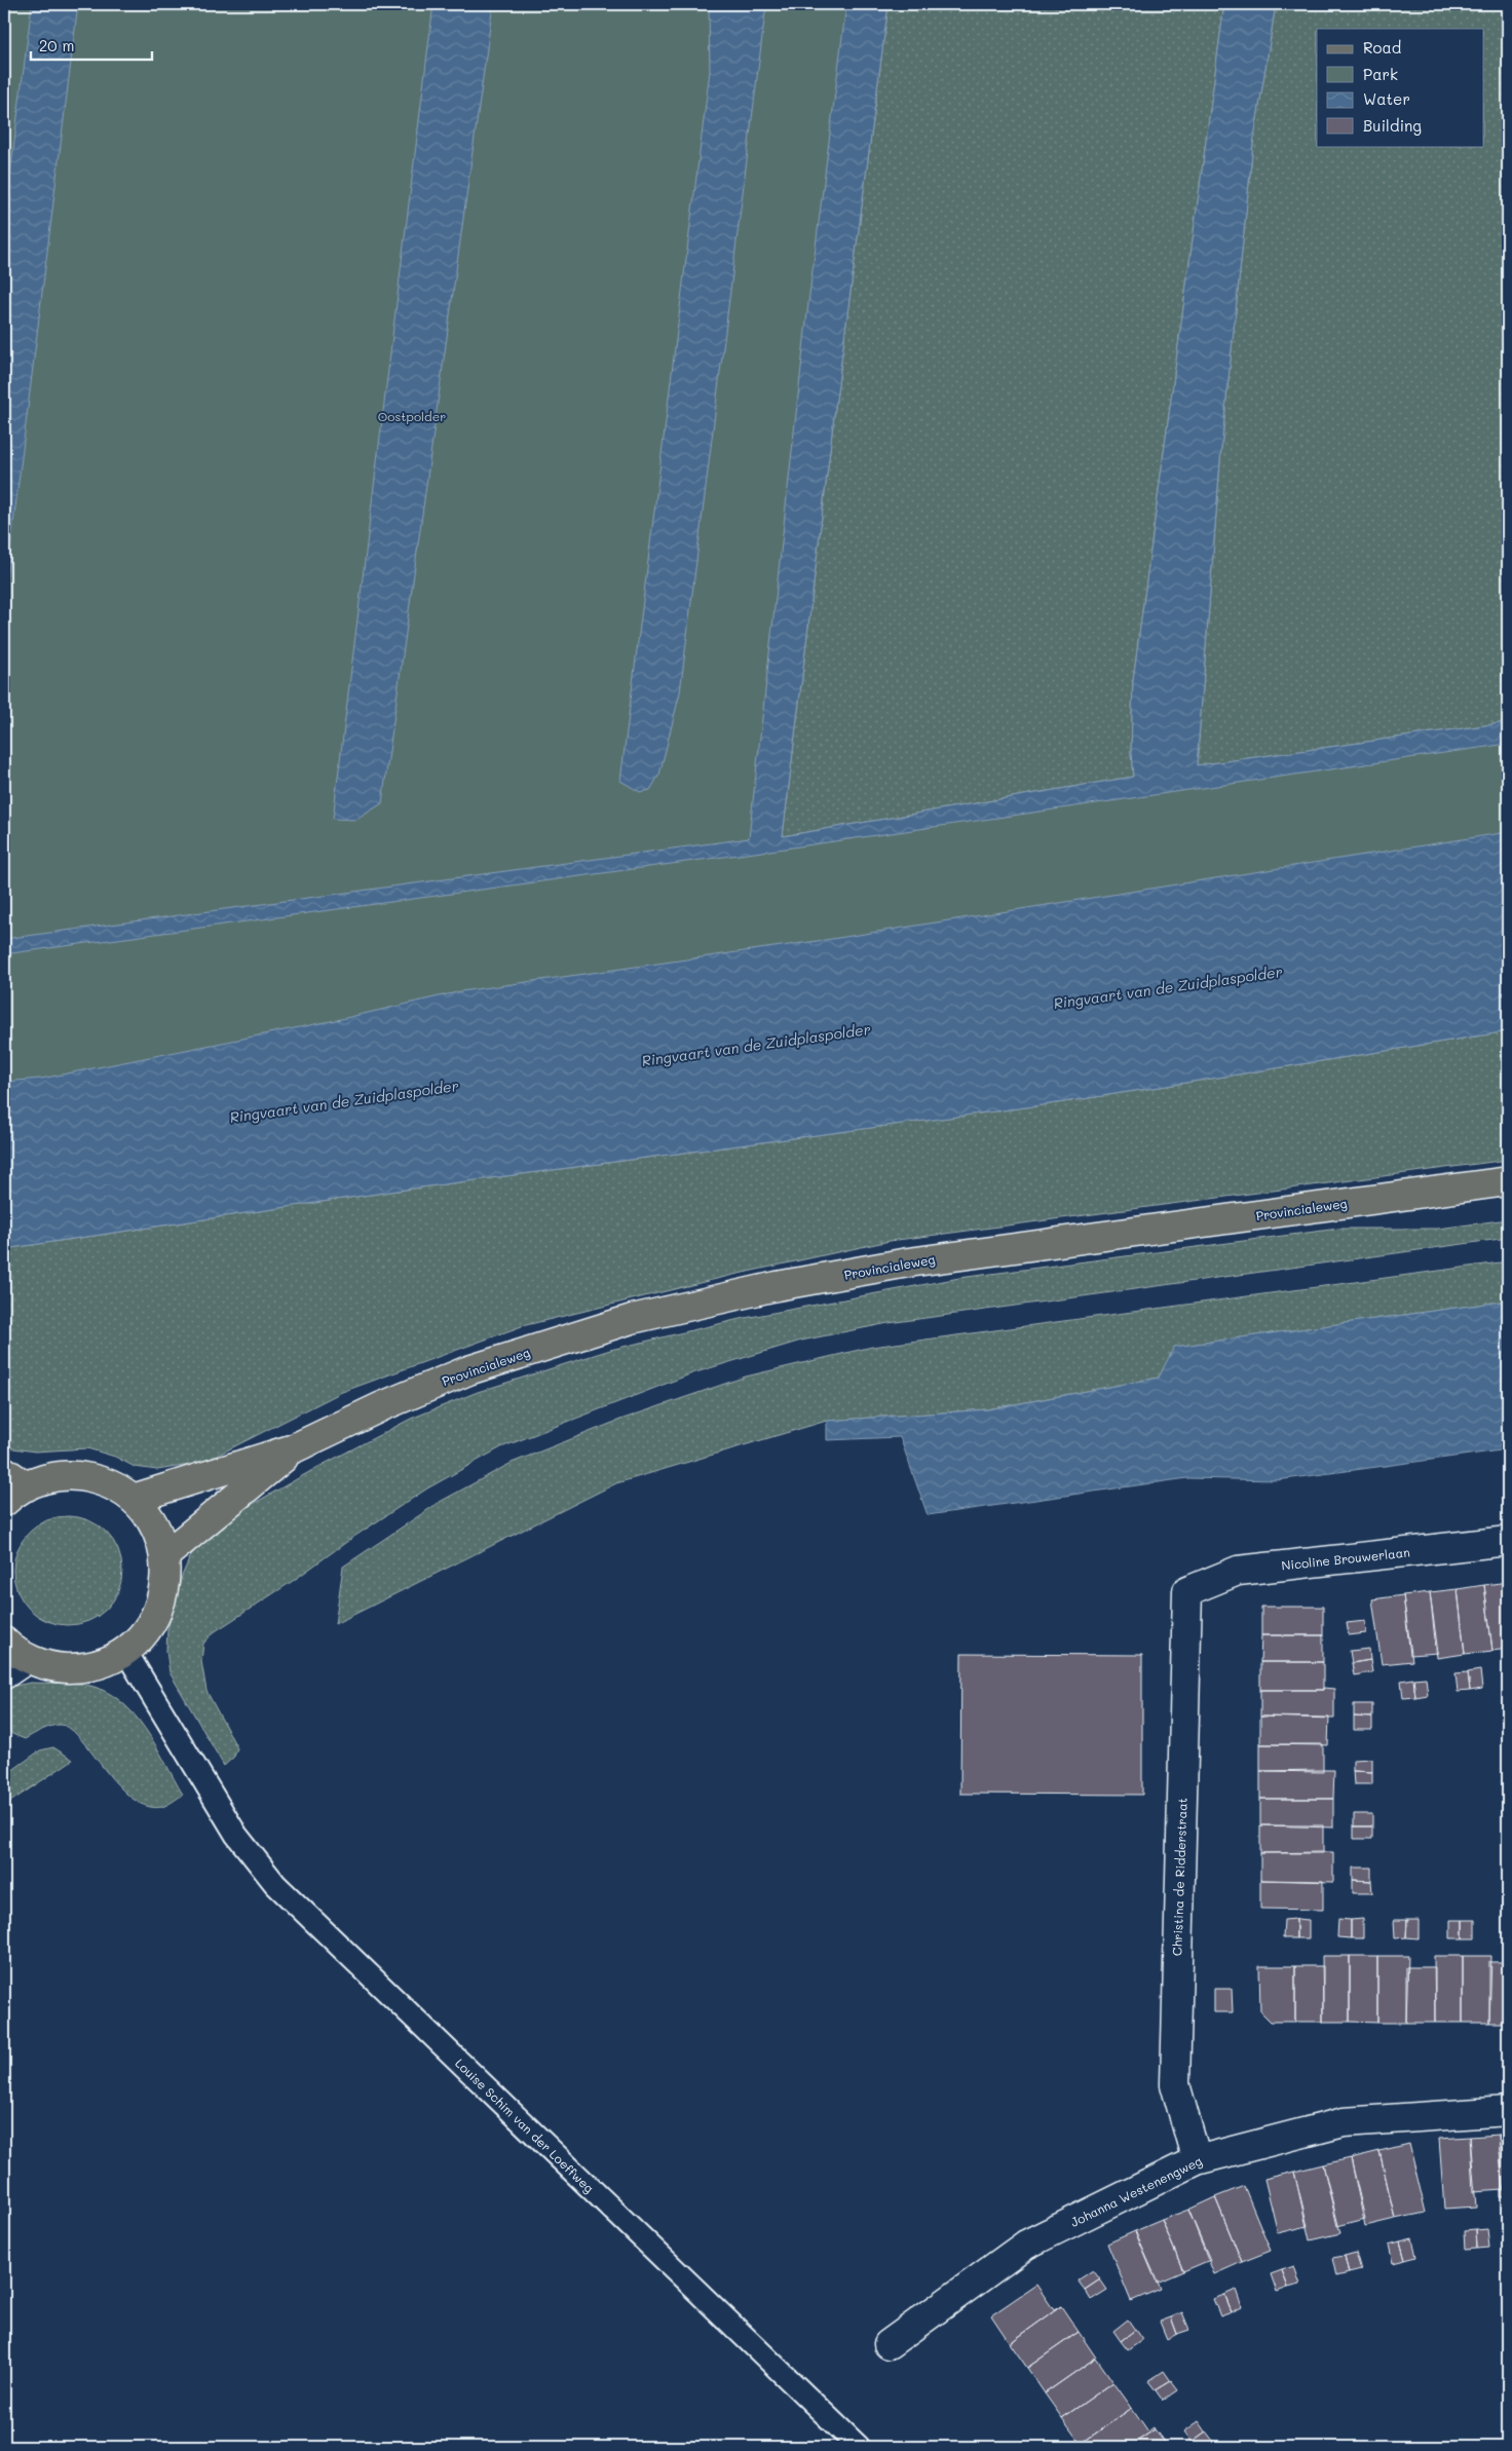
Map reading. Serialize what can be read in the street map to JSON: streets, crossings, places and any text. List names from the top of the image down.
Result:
{
  "streets": {
    "main road": ["Provincialeweg"],
    "street": ["Nicoline Brouwerlaan", "Christina de Ridderstraat", "Johanna Westenengweg"],
    "lane": ["Louise Schim van der Loeffweg"]
  },
  "crossings": [
    ["Nicoline Brouwerlaan", "Christina de Ridderstraat"],
    ["Christina de Ridderstraat", "Johanna Westenengweg"]
  ],
  "water": ["Ringvaart van de Zuidplaspolder"],
  "parks": ["Oostpolder"],
  "legend": [
    "Road",
    "Park",
    "Water",
    "Building"
  ],
  "scale_bar": "20 m"
}
